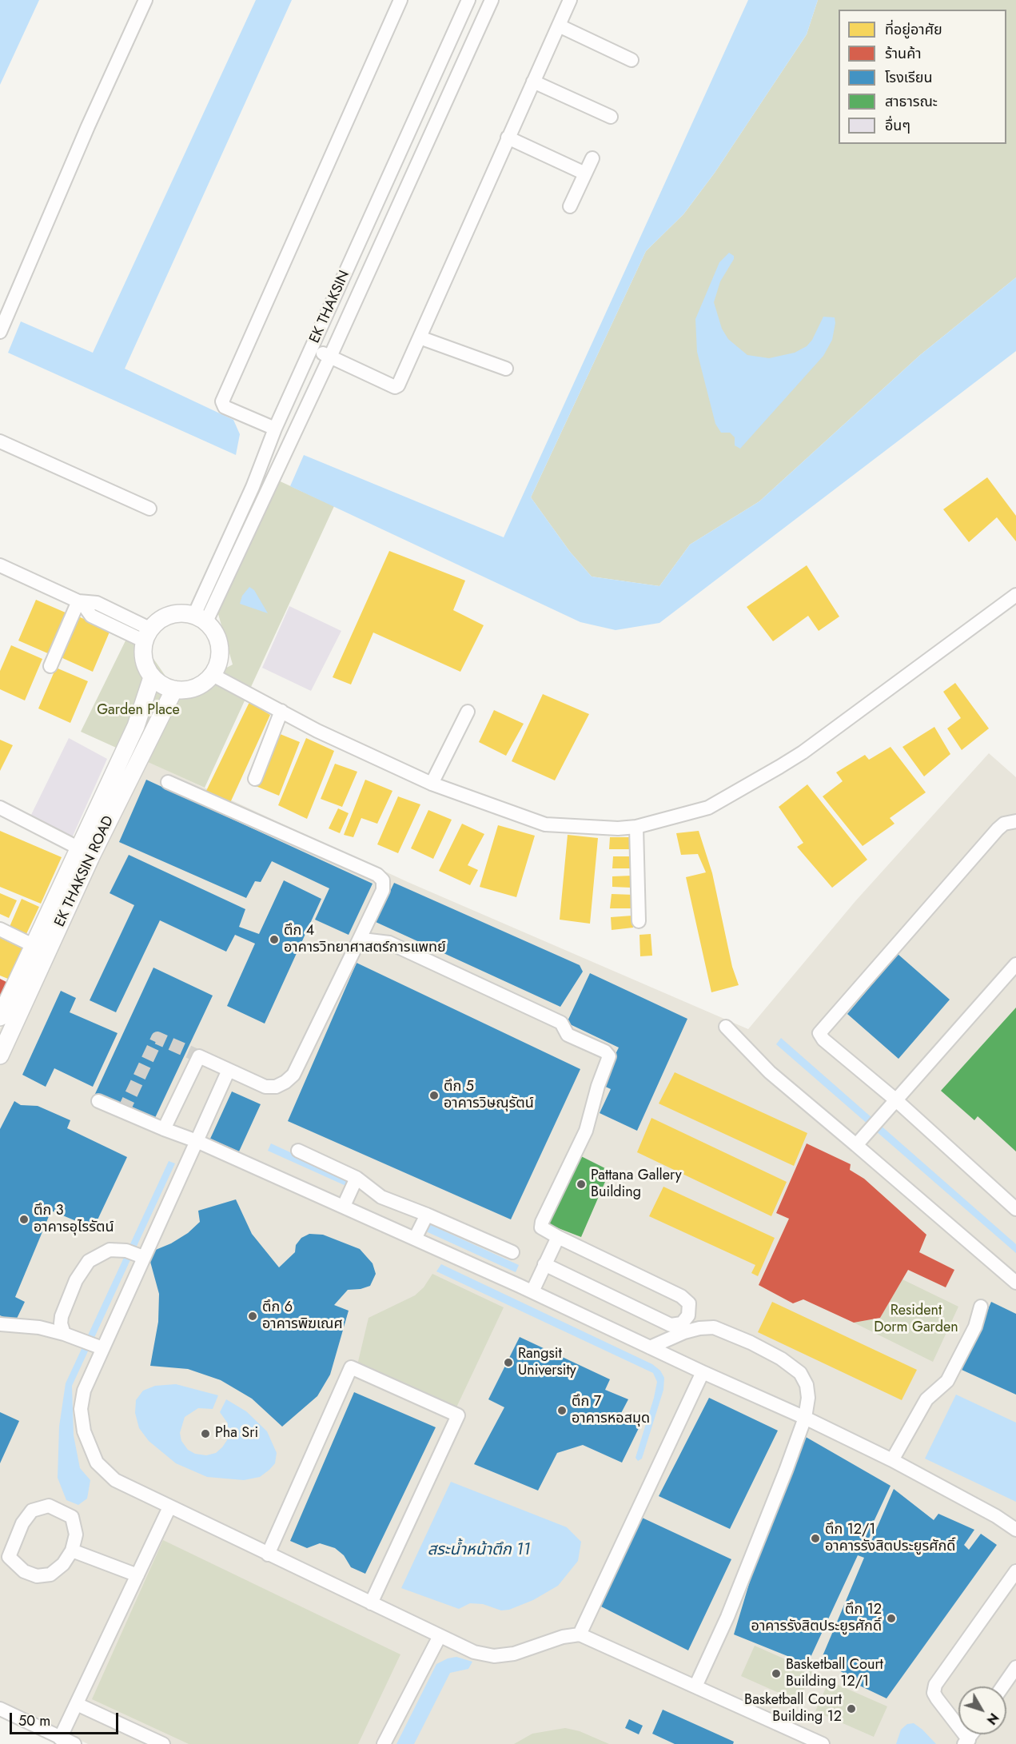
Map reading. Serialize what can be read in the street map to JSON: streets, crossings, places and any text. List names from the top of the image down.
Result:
{
  "streets": {
    "street": ["EK THAKSIN", "EK THAKSIN ROAD"]
  },
  "crossings": [
    ["EK THAKSIN", "EK THAKSIN ROAD"]
  ],
  "water": ["สระน้ำหน้าตึก 11"],
  "parks": ["Garden Place", "Resident Dorm Garden"],
  "places": [
    "ตึก 4 อาคารวิทยาศาสตร์การแพทย์",
    "ตึก 5 อาคารวิษณุรัตน์",
    "Pattana Gallery Building",
    "ตึก 3 อาคารอุไรรัตน์",
    "ตึก 6 อาคารพิฆเณศ",
    "Rangsit University",
    "ตึก 7 อาคารหอสมุด",
    "Pha Sri",
    "ตึก 12/1 อาคารรังสิตประยูรศักดิ์",
    "ตึก 12 อาคารรังสิตประยูรศักดิ์",
    "Basketball Court Building 12/1",
    "Basketball Court Building 12"
  ],
  "legend": [
    "ที่อยู่อาศัย",
    "ร้านค้า",
    "โรงเรียน",
    "สาธารณะ",
    "อื่นๆ"
  ],
  "scale_bar": "50 m",
  "north": "bottom right"
}
